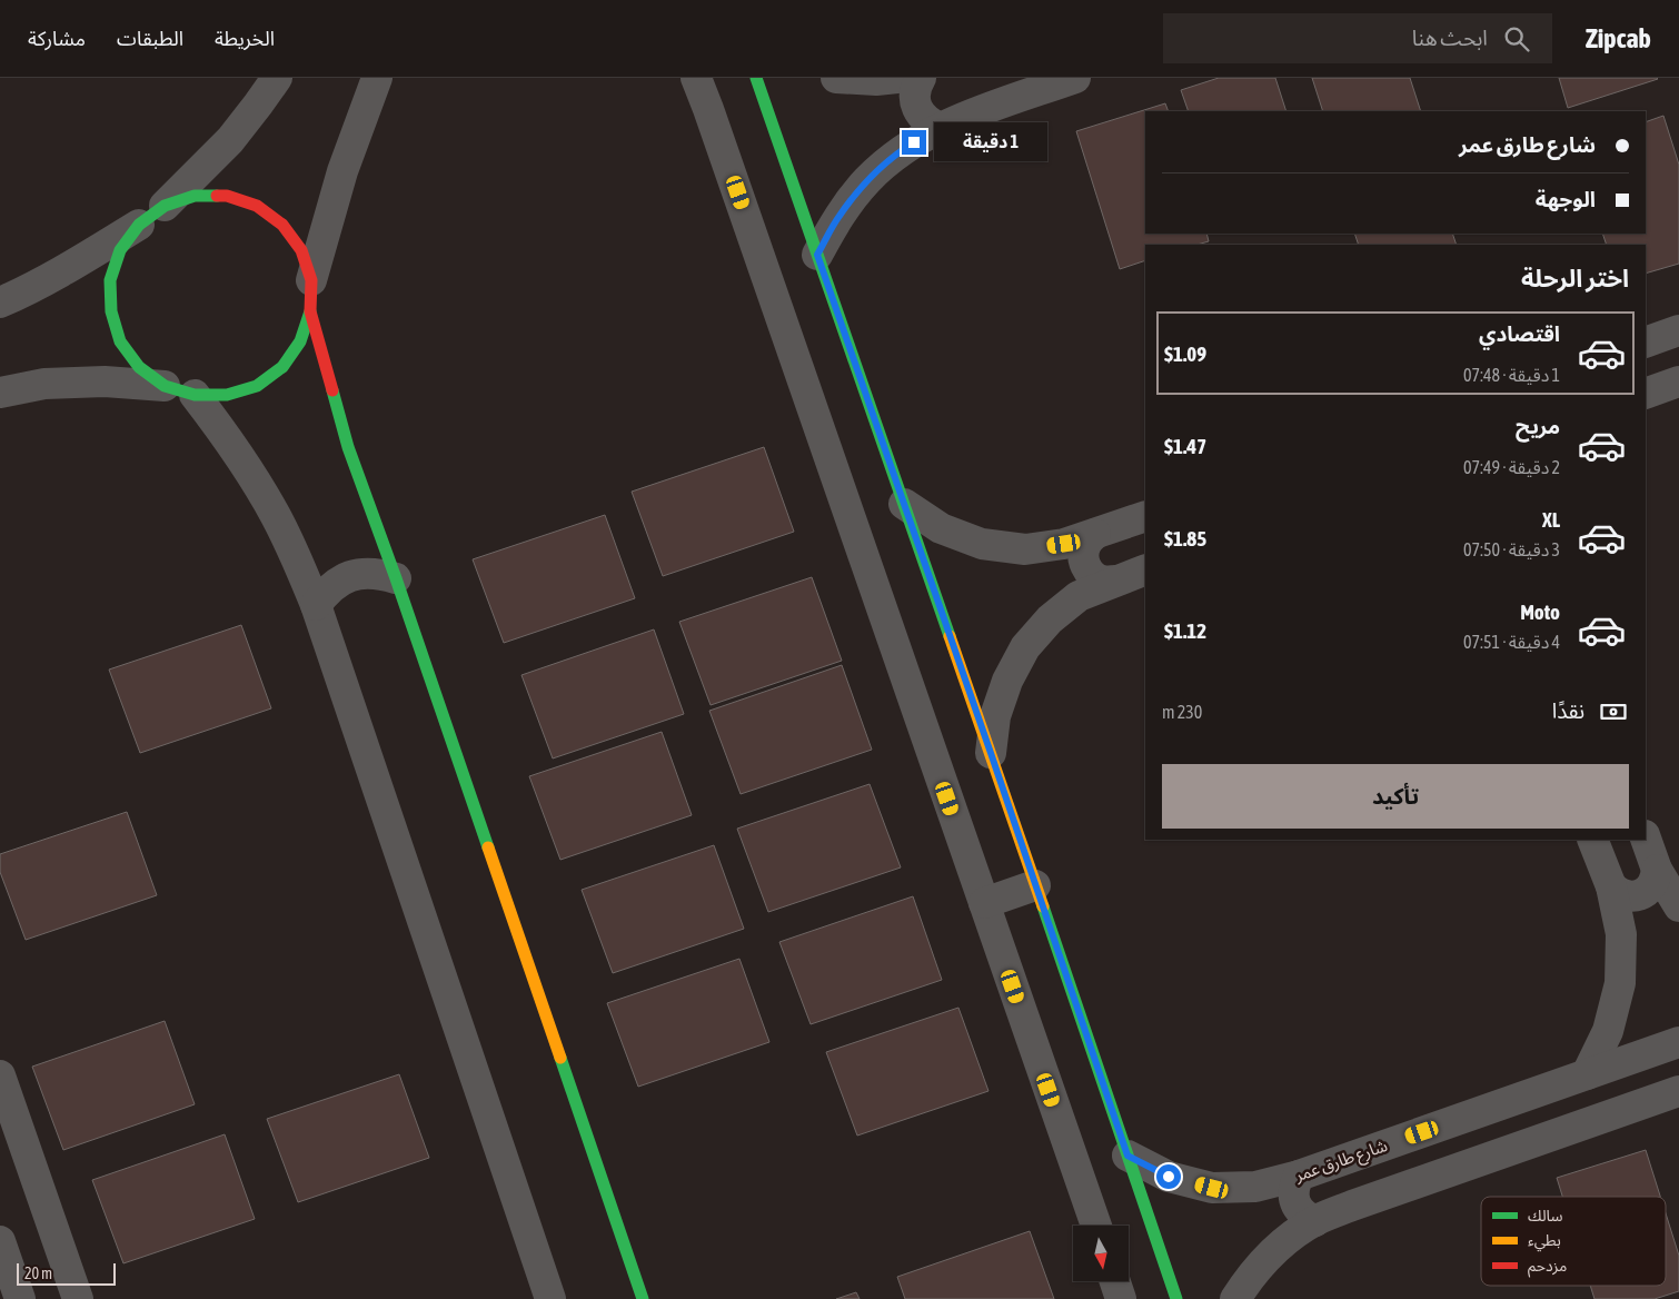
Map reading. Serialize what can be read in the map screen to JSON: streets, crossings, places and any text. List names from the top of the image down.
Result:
{
  "streets": {
    "street": ["شارع طارق عمر"]
  },
  "legend": ["سالك", "بطيء", "مزدحم"],
  "scale_bar": "20 m",
  "north": "bottom",
  "page": {
    "header": "Zipcab",
    "search": "ابحث هنا",
    "nav": ["الخريطة", "الطبقات", "مشاركة"],
    "banner": ["شارع طارق عمر", "الوجهة"],
    "bubble": "1 دقيقة",
    "heading": "اختر الرحلة",
    "list": [
      {
        "name": "اقتصادي",
        "note": "1 دقيقة · 07:48",
        "value": "$1.09"
      },
      {
        "name": "مريح",
        "note": "2 دقيقة · 07:49",
        "value": "$1.47"
      },
      {
        "name": "XL",
        "note": "3 دقيقة · 07:50",
        "value": "$1.85"
      },
      {
        "name": "Moto",
        "note": "4 دقيقة · 07:51",
        "value": "$1.12"
      }
    ],
    "pay": ["نقدًا", "230 m"],
    "buttons": "تأكيد",
    "scale": "20 m"
  }
}
